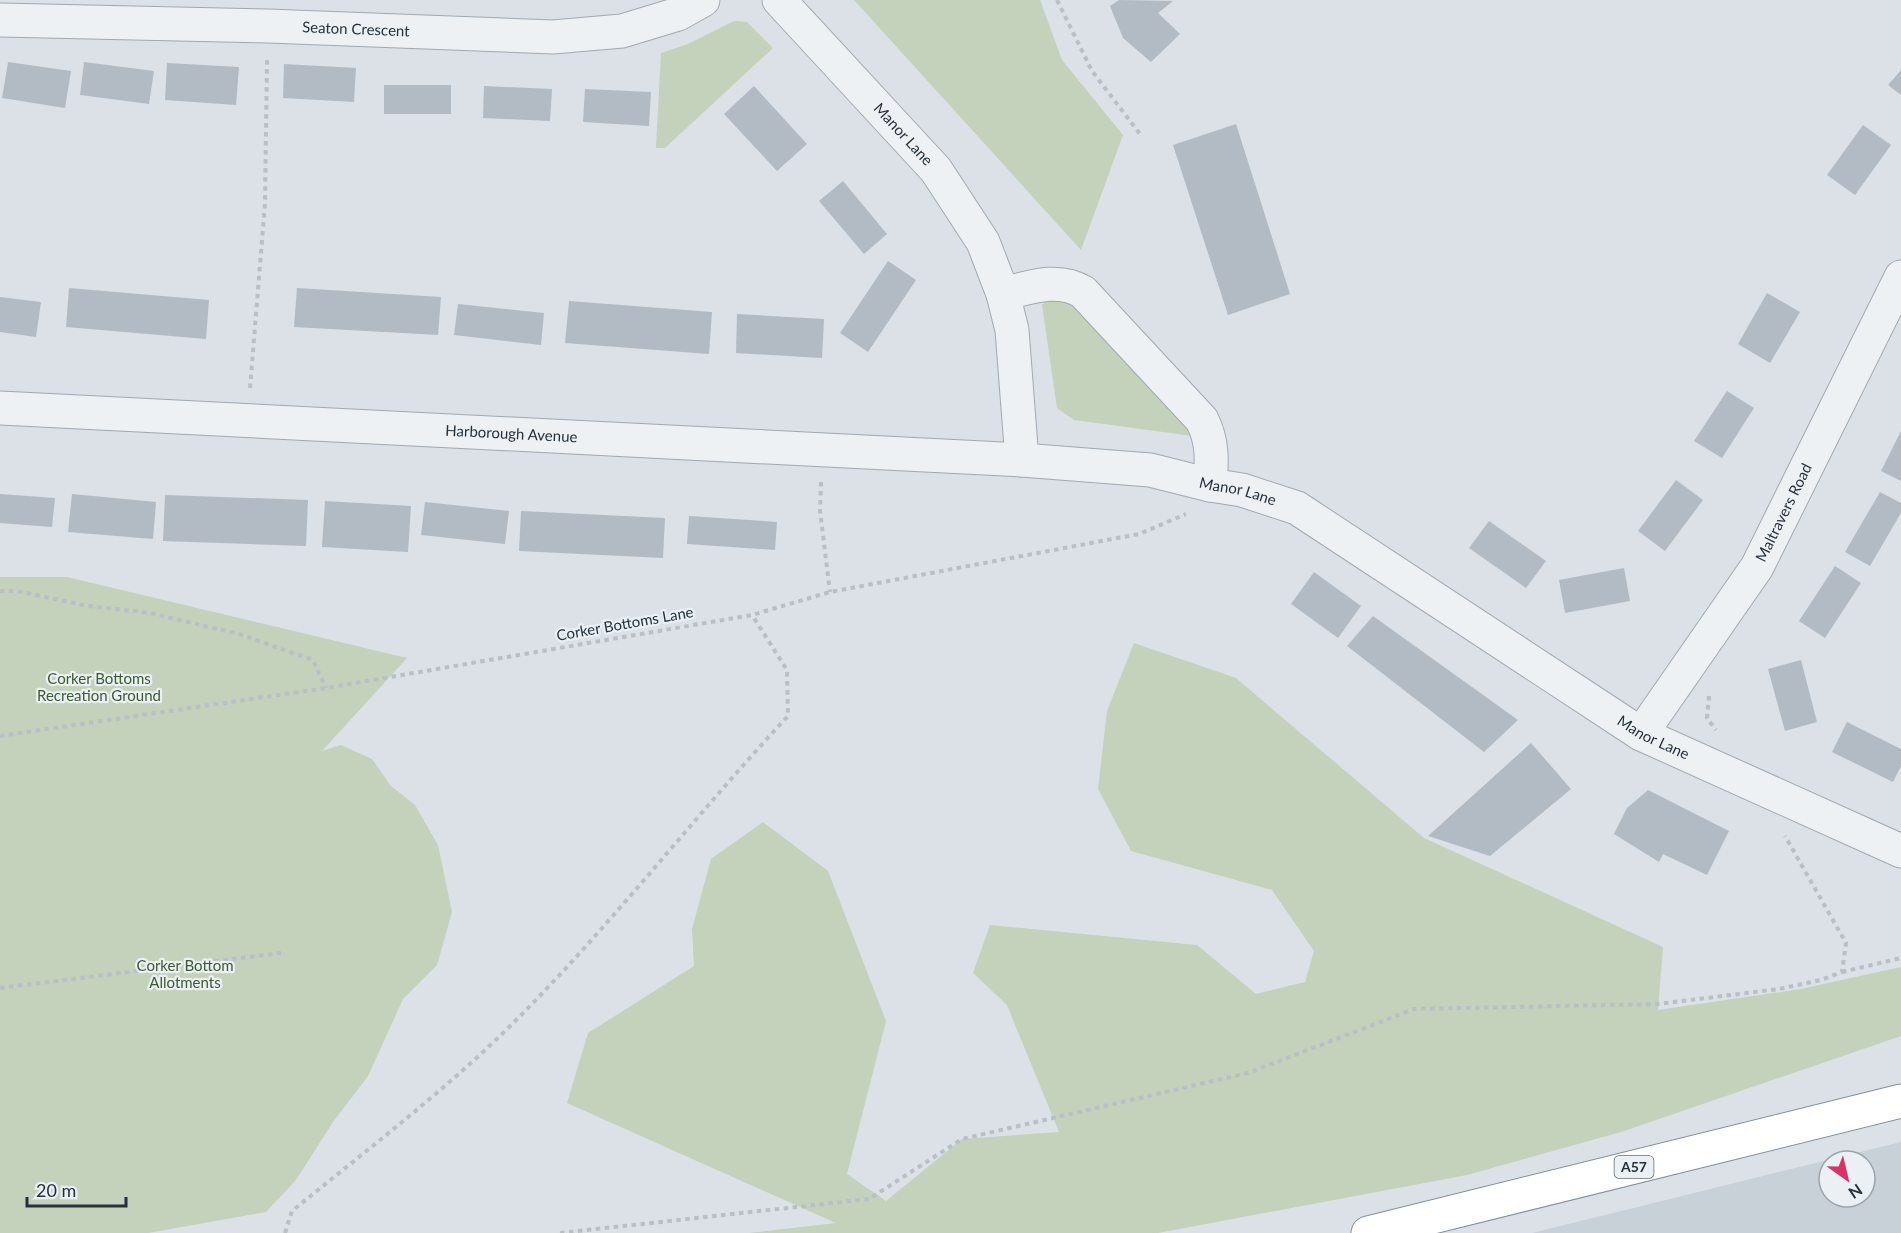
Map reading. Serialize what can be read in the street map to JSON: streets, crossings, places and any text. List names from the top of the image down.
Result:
{
  "streets": {
    "highway": ["A57"],
    "street": [
      "Seaton Crescent",
      "Manor Lane",
      "Harborough Avenue",
      "Maltravers Road"
    ],
    "path": ["Corker Bottoms Lane"]
  },
  "crossings": [
    ["Manor Lane", "Harborough Avenue"],
    ["Manor Lane", "Maltravers Road"]
  ],
  "parks": ["Corker Bottoms Recreation Ground", "Corker Bottom Allotments"],
  "scale_bar": "20 m",
  "north": "bottom right"
}
